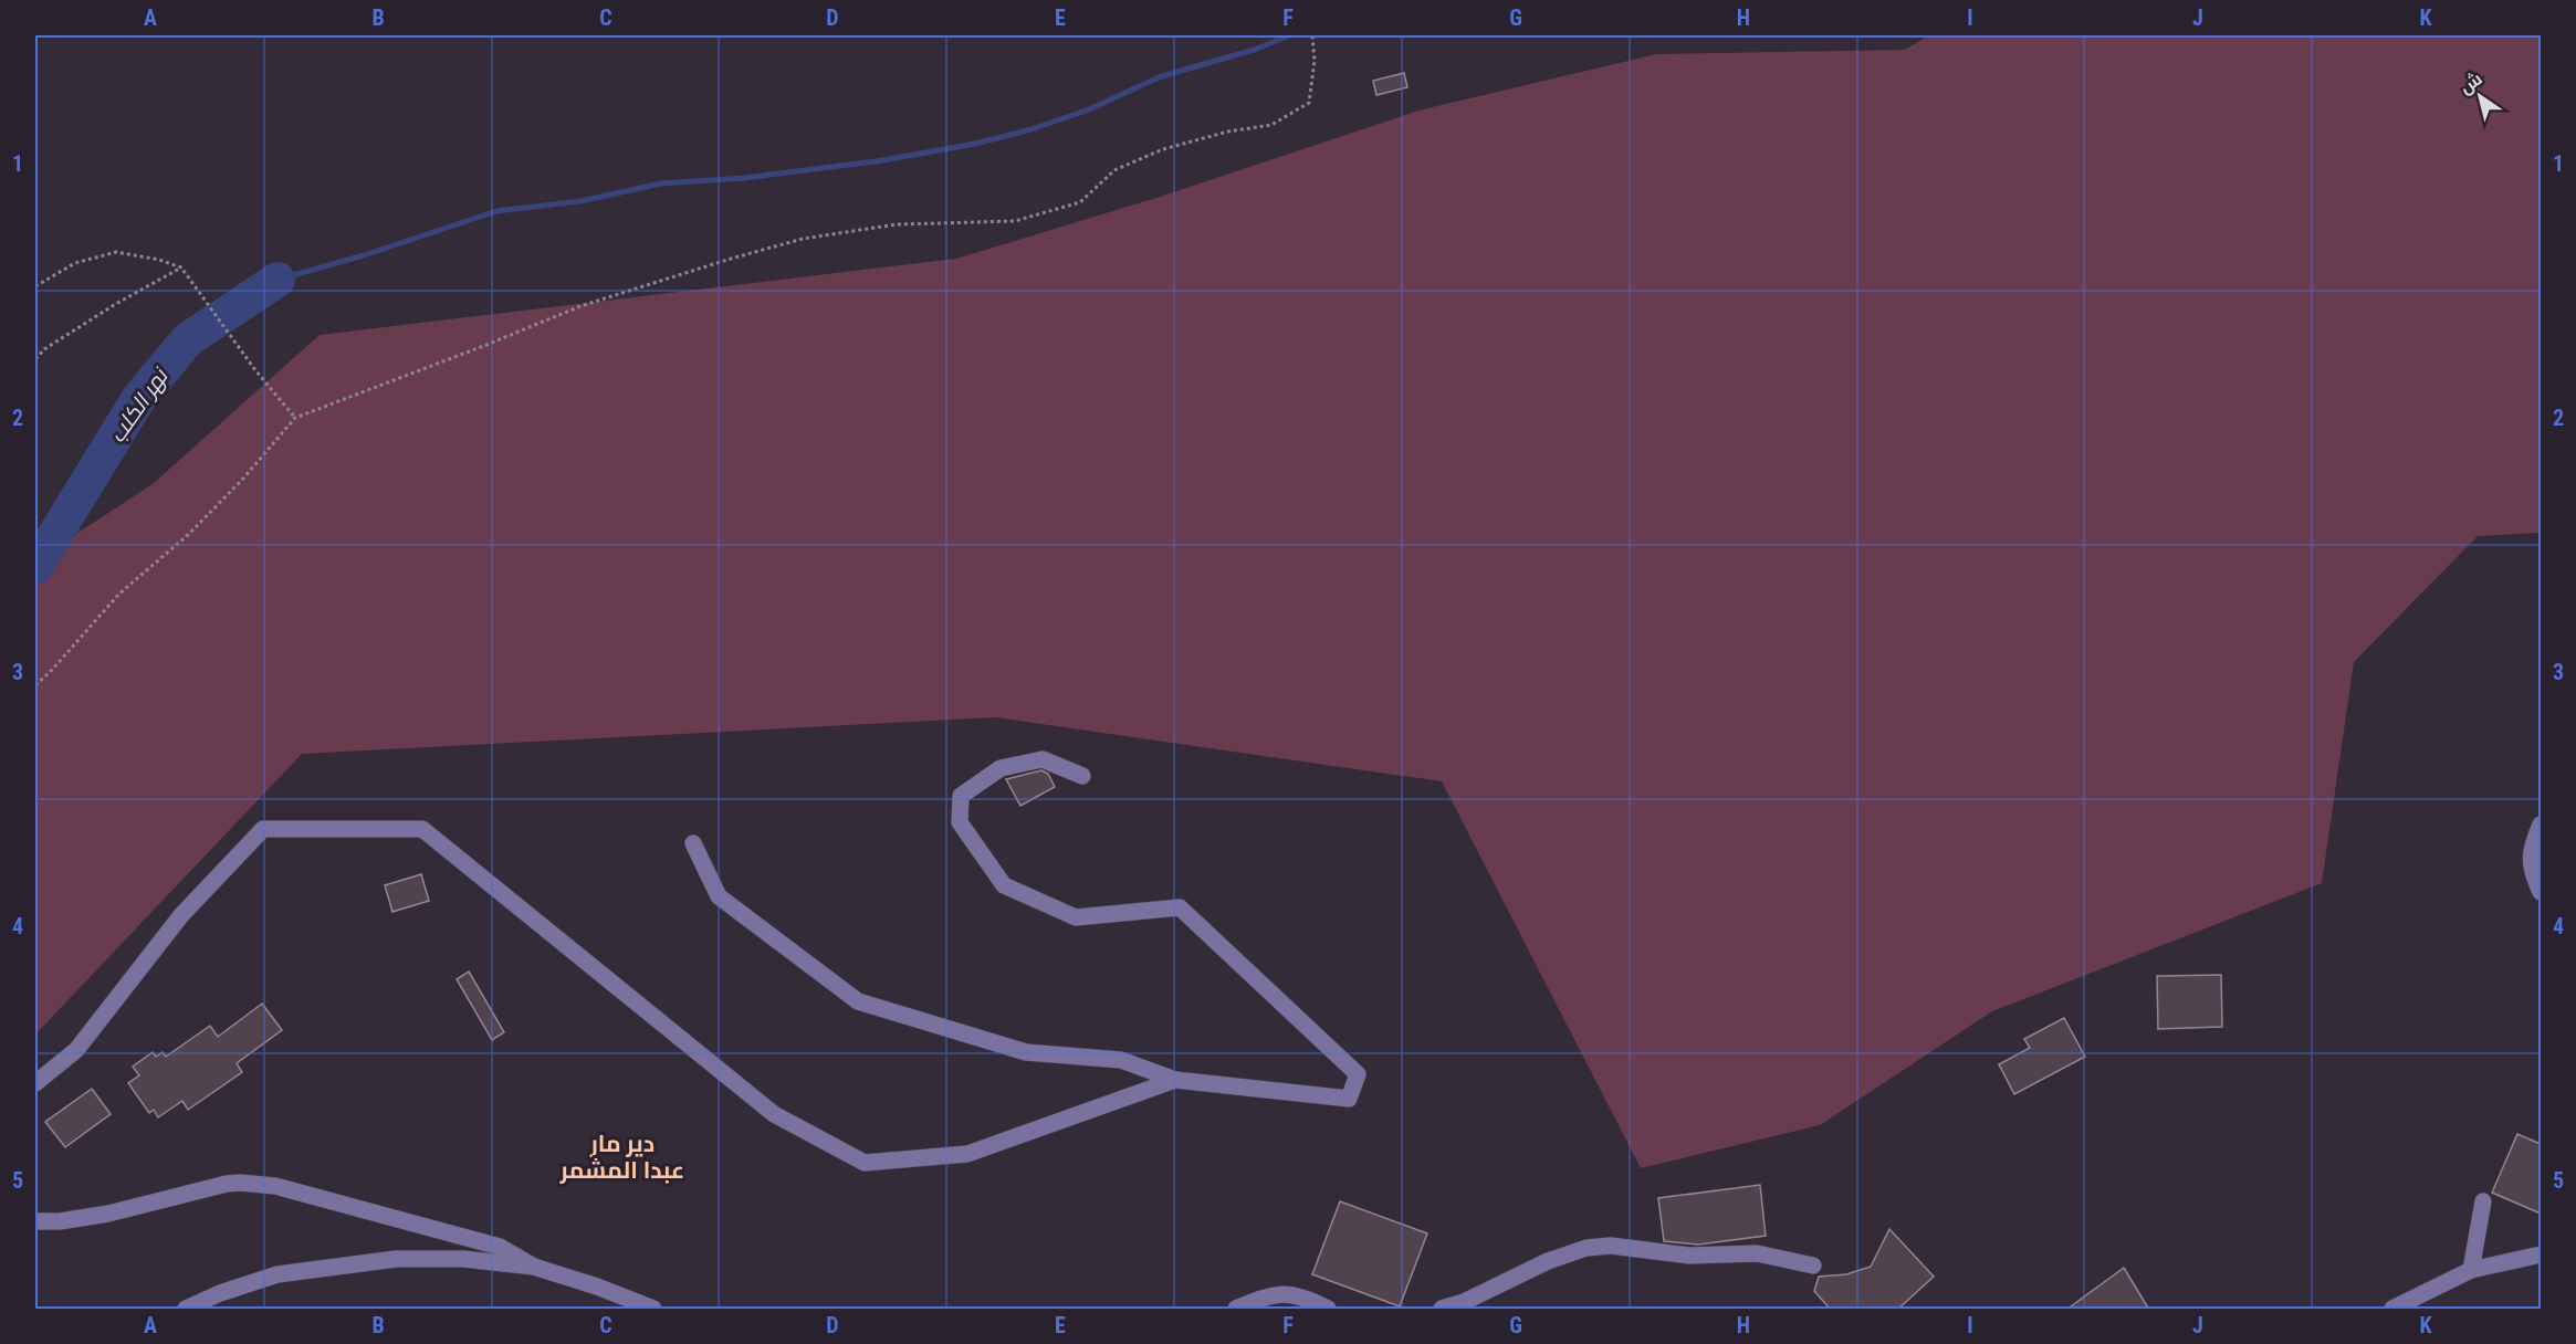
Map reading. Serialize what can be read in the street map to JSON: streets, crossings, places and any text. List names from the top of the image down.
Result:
{
  "districts": ["دير مار عبدا المشمر"],
  "water": ["نهر الكلب"],
  "north": "top left",
  "grid": {
    "columns": [
      "A",
      "B",
      "C",
      "D",
      "E",
      "F",
      "G",
      "H",
      "I",
      "J",
      "K"
    ],
    "rows": [
      "1",
      "2",
      "3",
      "4",
      "5"
    ]
  }
}
